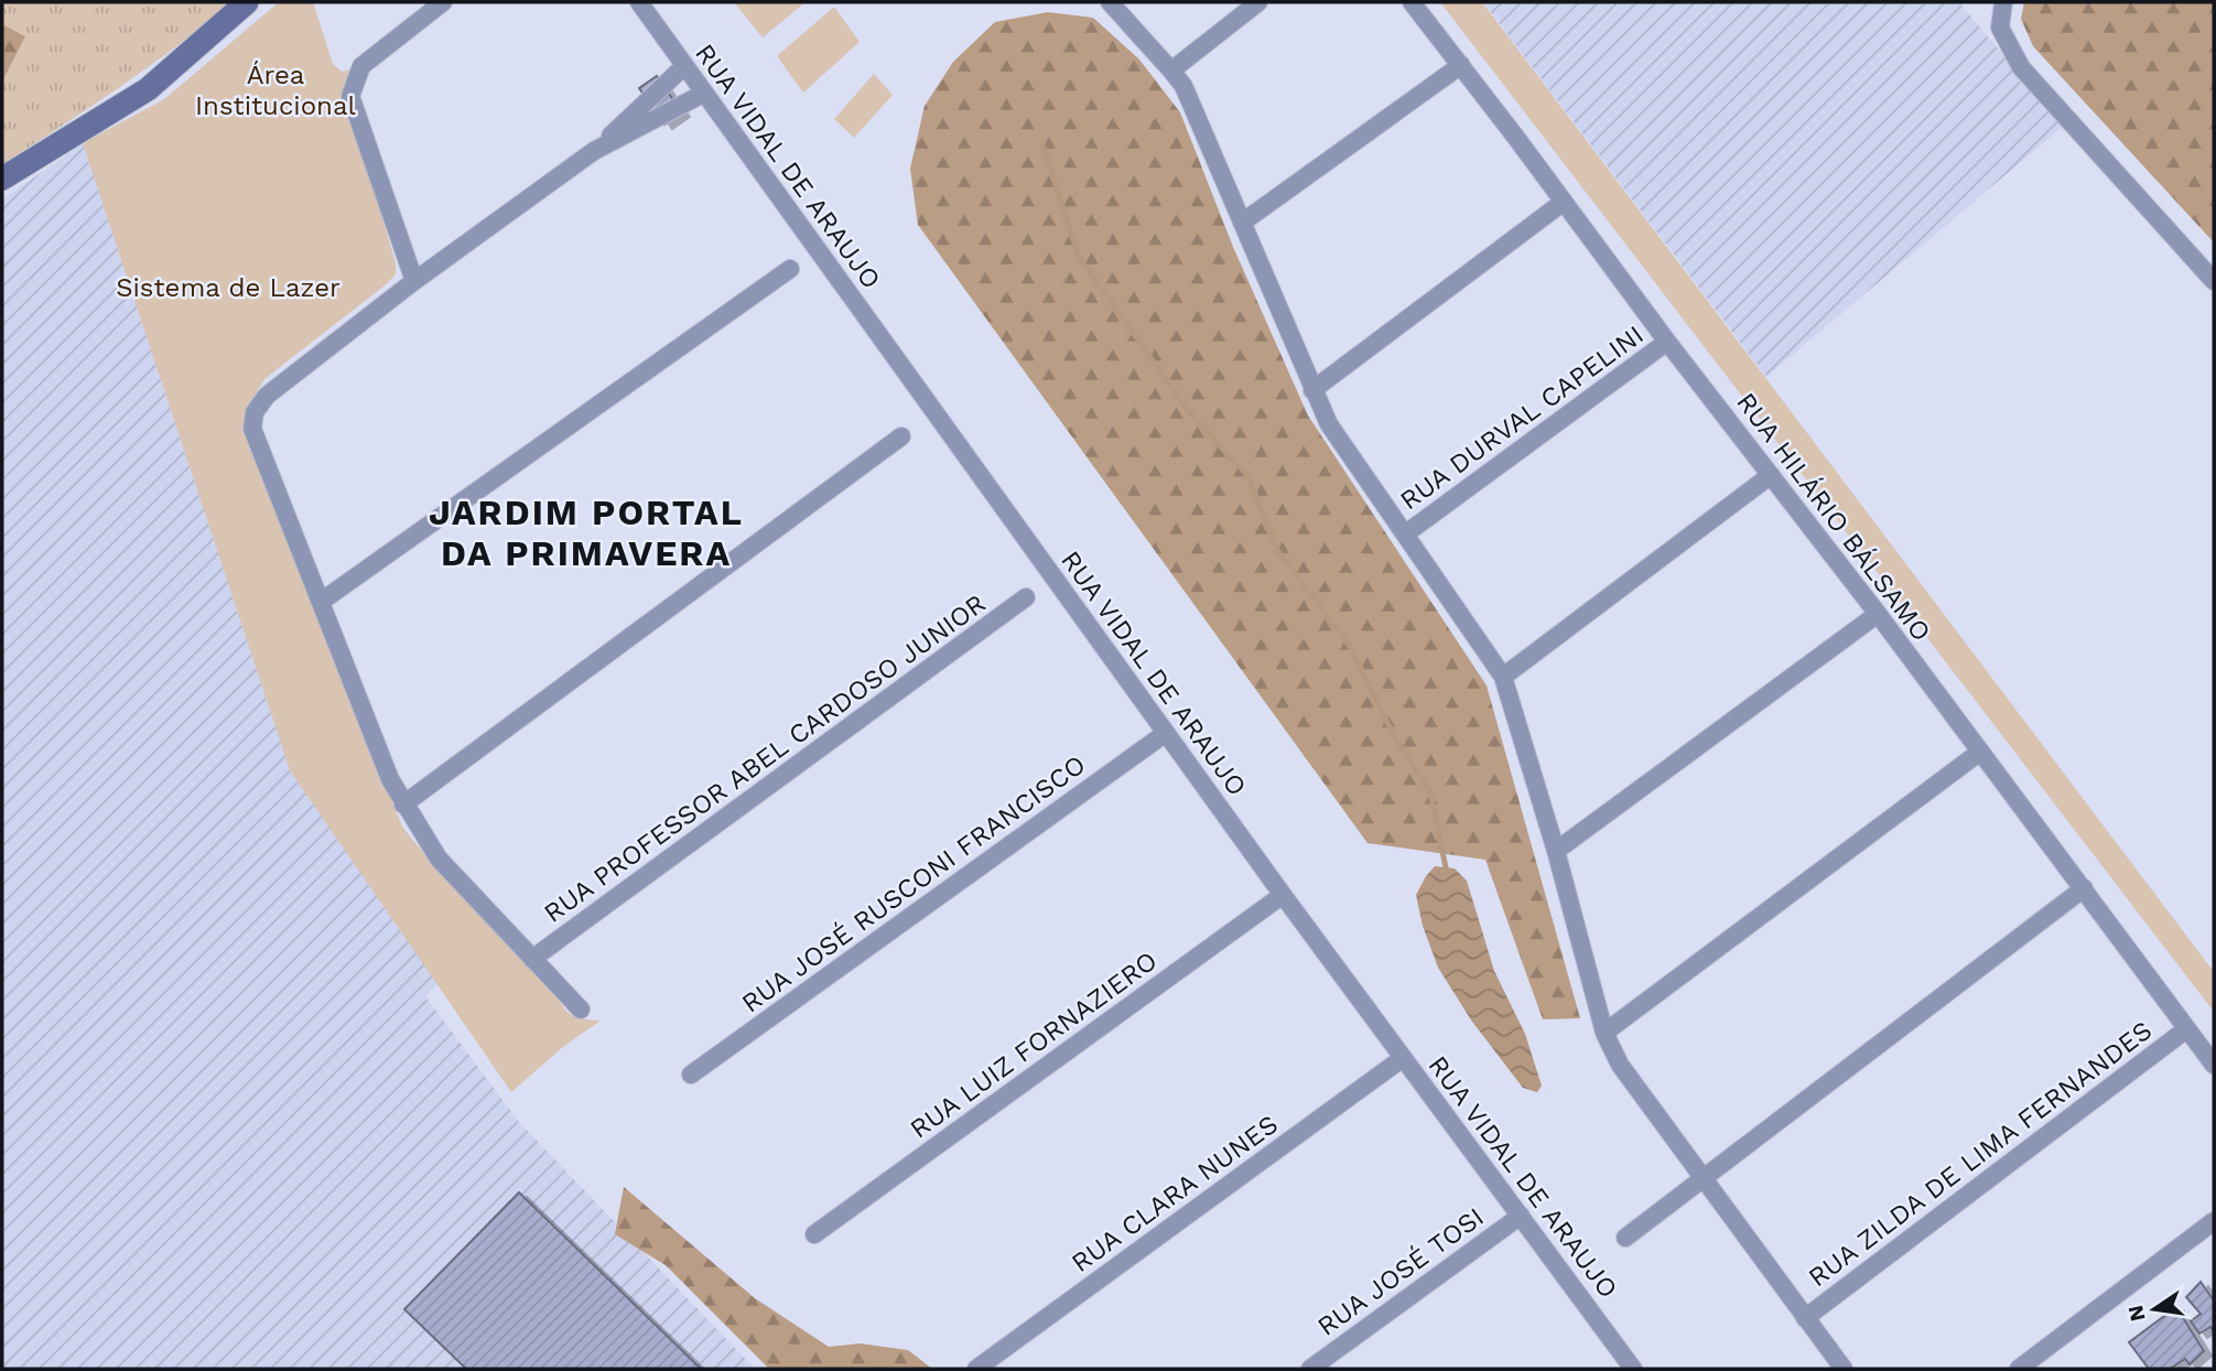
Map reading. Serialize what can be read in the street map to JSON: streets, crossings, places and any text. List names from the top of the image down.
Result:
{
  "streets": {
    "street": [
      "RUA VIDAL DE ARAUJO",
      "RUA DURVAL CAPELINI",
      "RUA HILÁRIO BÁLSAMO",
      "RUA PROFESSOR ABEL CARDOSO JUNIOR",
      "RUA JOSÉ RUSCONI FRANCISCO",
      "RUA LUIZ FORNAZIERO",
      "RUA ZILDA DE LIMA FERNANDES",
      "RUA CLARA NUNES",
      "RUA JOSÉ TOSI"
    ]
  },
  "crossings": [
    ["RUA VIDAL DE ARAUJO", "RUA JOSÉ RUSCONI FRANCISCO"],
    ["RUA VIDAL DE ARAUJO", "RUA LUIZ FORNAZIERO"],
    ["RUA VIDAL DE ARAUJO", "RUA CLARA NUNES"],
    ["RUA VIDAL DE ARAUJO", "RUA JOSÉ TOSI"],
    ["RUA DURVAL CAPELINI", "RUA HILÁRIO BÁLSAMO"],
    ["RUA HILÁRIO BÁLSAMO", "RUA ZILDA DE LIMA FERNANDES"]
  ],
  "districts": ["JARDIM PORTAL DA PRIMAVERA"],
  "parks": ["Área Institucional", "Sistema de Lazer"],
  "north": "left"
}
